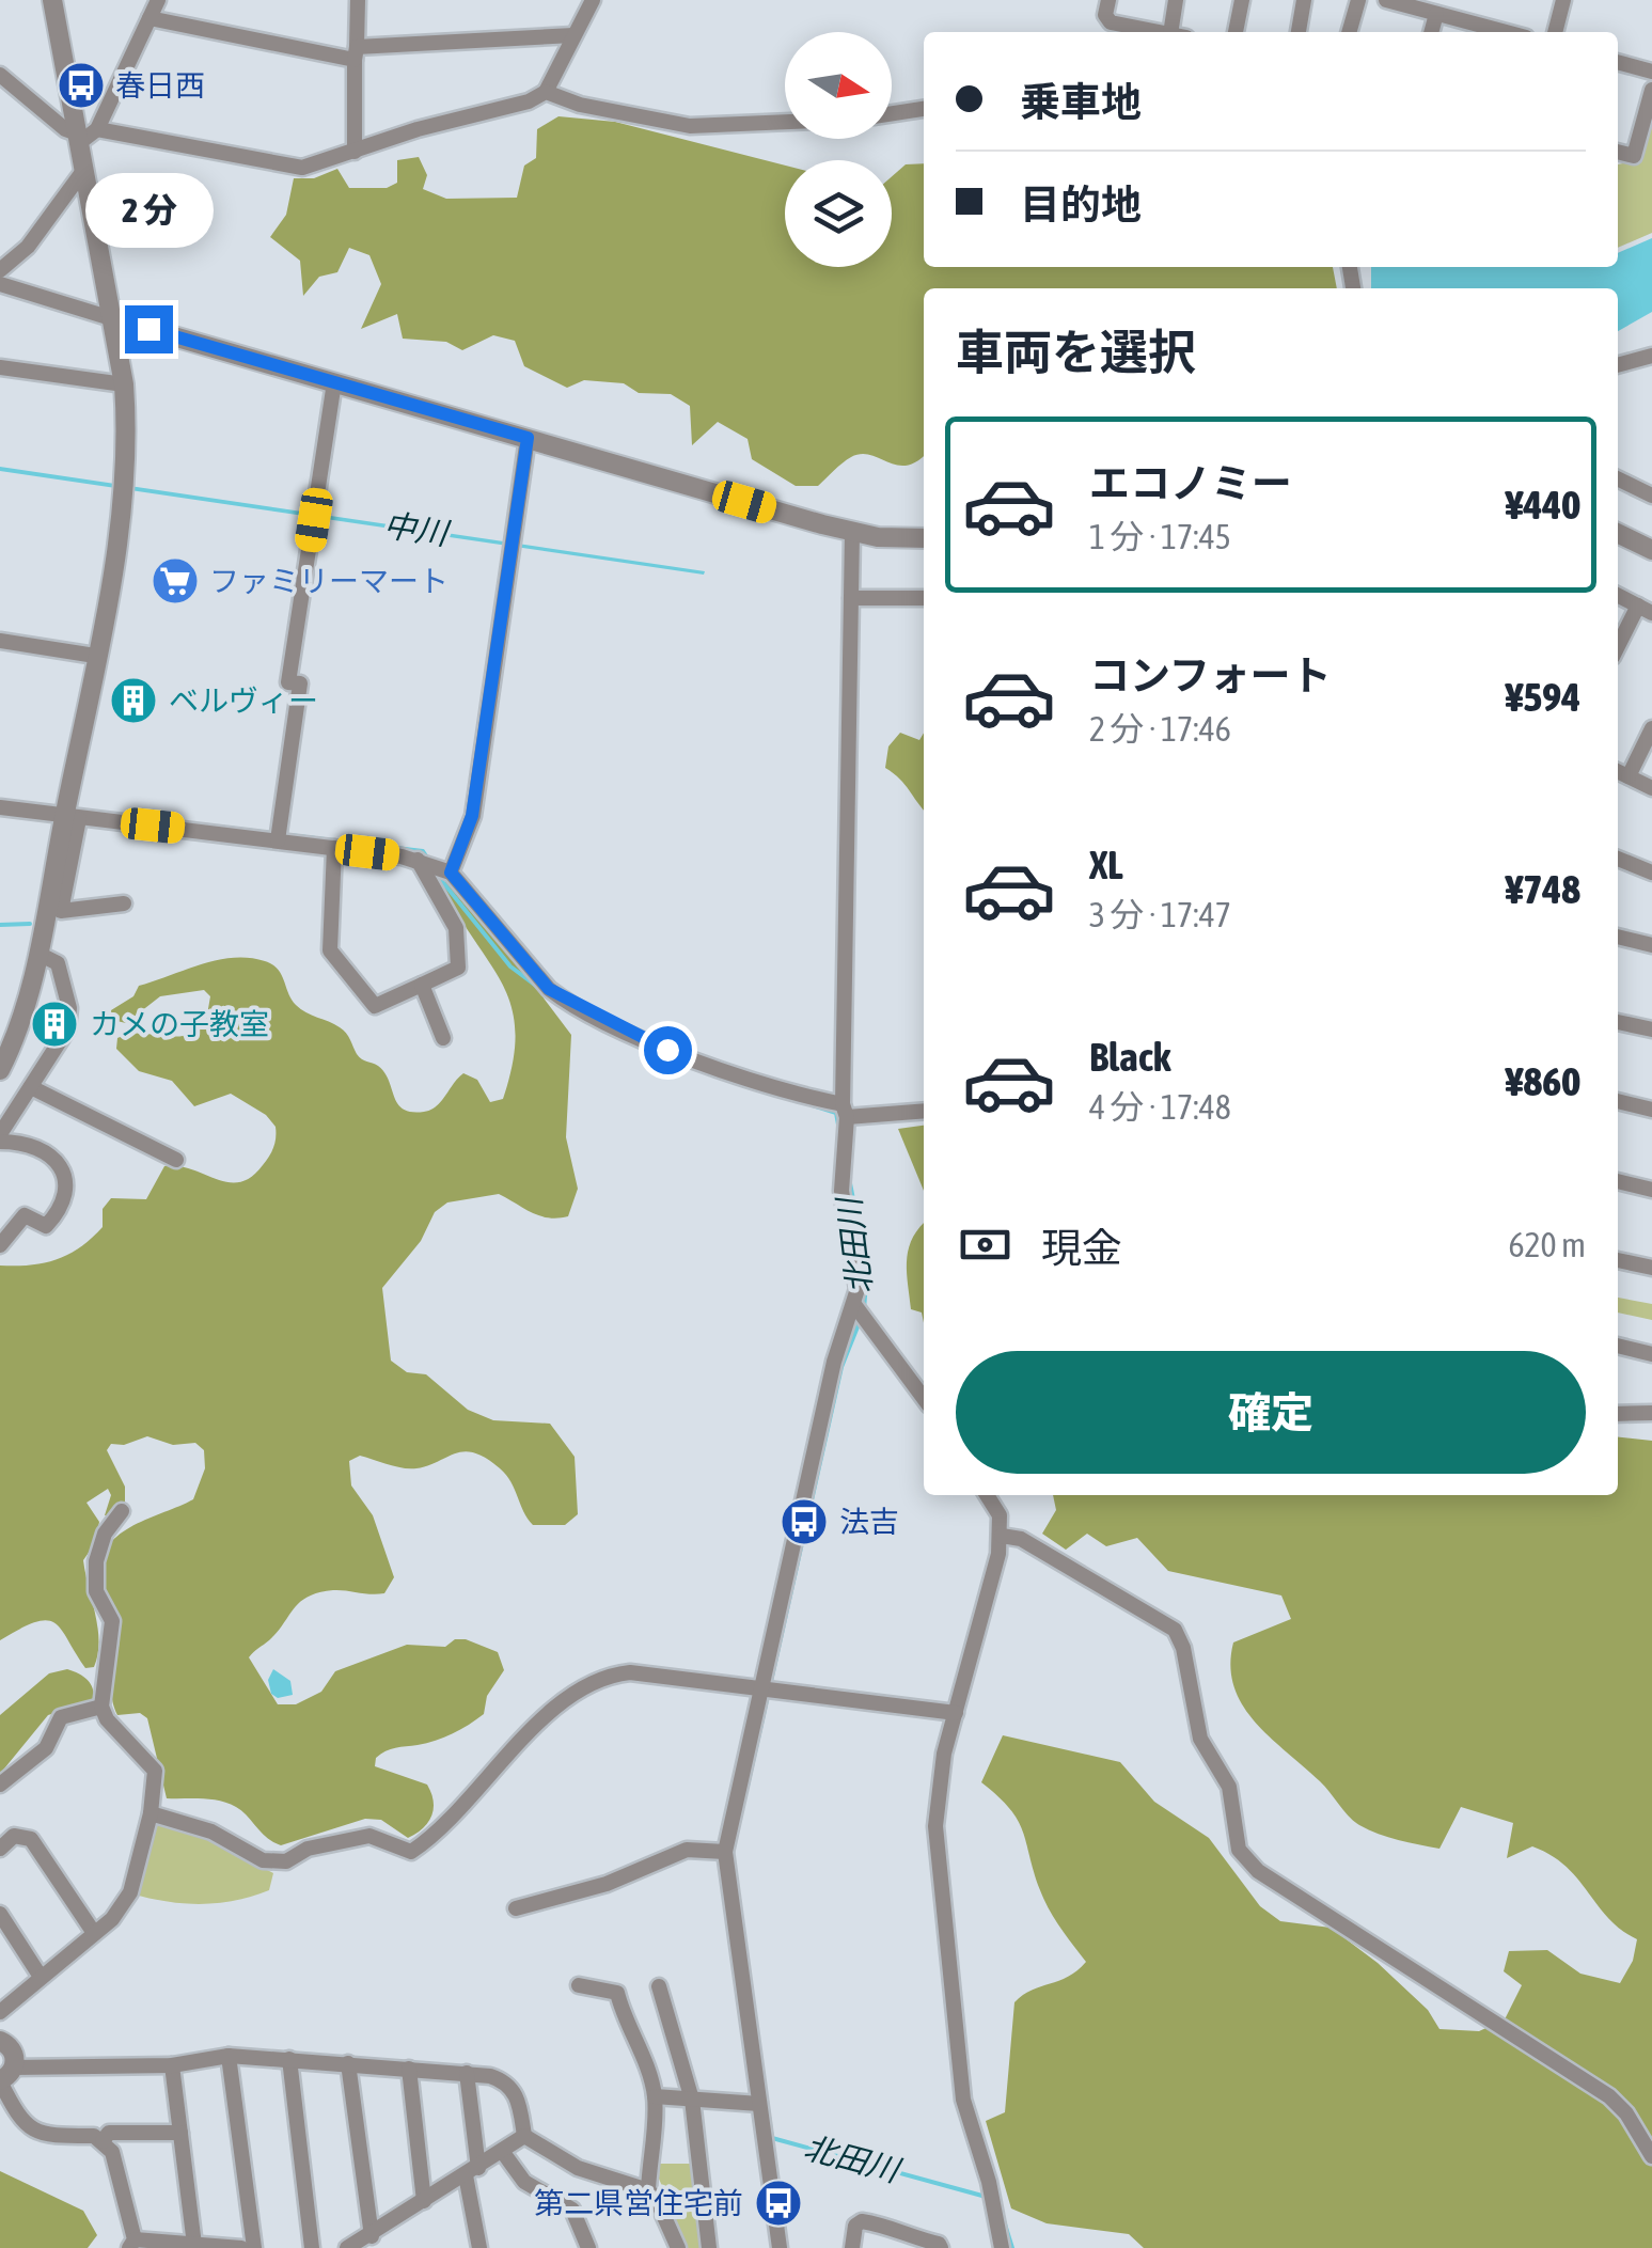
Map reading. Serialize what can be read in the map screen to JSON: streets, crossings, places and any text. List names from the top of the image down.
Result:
{
  "water": ["中川", "北田川"],
  "places": {
    "bus stop": ["春日西", "法吉", "第二県営住宅前"],
    "supermarket": ["ファミリーマート"],
    "building": ["ベルヴィー", "カメの子教室"]
  },
  "north": "right",
  "page": {
    "banner": ["乗車地", "目的地"],
    "bubble": "2 分",
    "heading": "車両を選択",
    "list": [
      {
        "name": "エコノミー",
        "note": "1 分 · 17:45",
        "value": "¥440"
      },
      {
        "name": "コンフォート",
        "note": "2 分 · 17:46",
        "value": "¥594"
      },
      {
        "name": "XL",
        "note": "3 分 · 17:47",
        "value": "¥748"
      },
      {
        "name": "Black",
        "note": "4 分 · 17:48",
        "value": "¥860"
      }
    ],
    "pay": ["現金", "620 m"],
    "buttons": "確定"
  }
}
